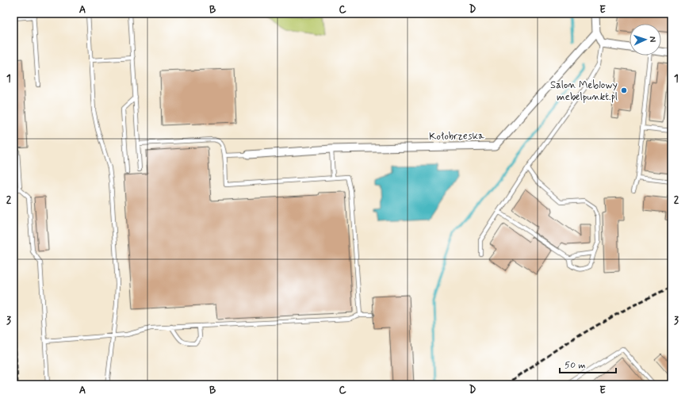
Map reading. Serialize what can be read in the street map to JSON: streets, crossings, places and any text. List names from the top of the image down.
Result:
{
  "streets": {
    "street": ["Kołobrzeska"]
  },
  "places": ["Salon Meblowy mebelpunkt.pl"],
  "scale_bar": "50 m",
  "north": "right",
  "grid": {
    "columns": [
      "A",
      "B",
      "C",
      "D",
      "E"
    ],
    "rows": ["1", "2", "3"]
  }
}
